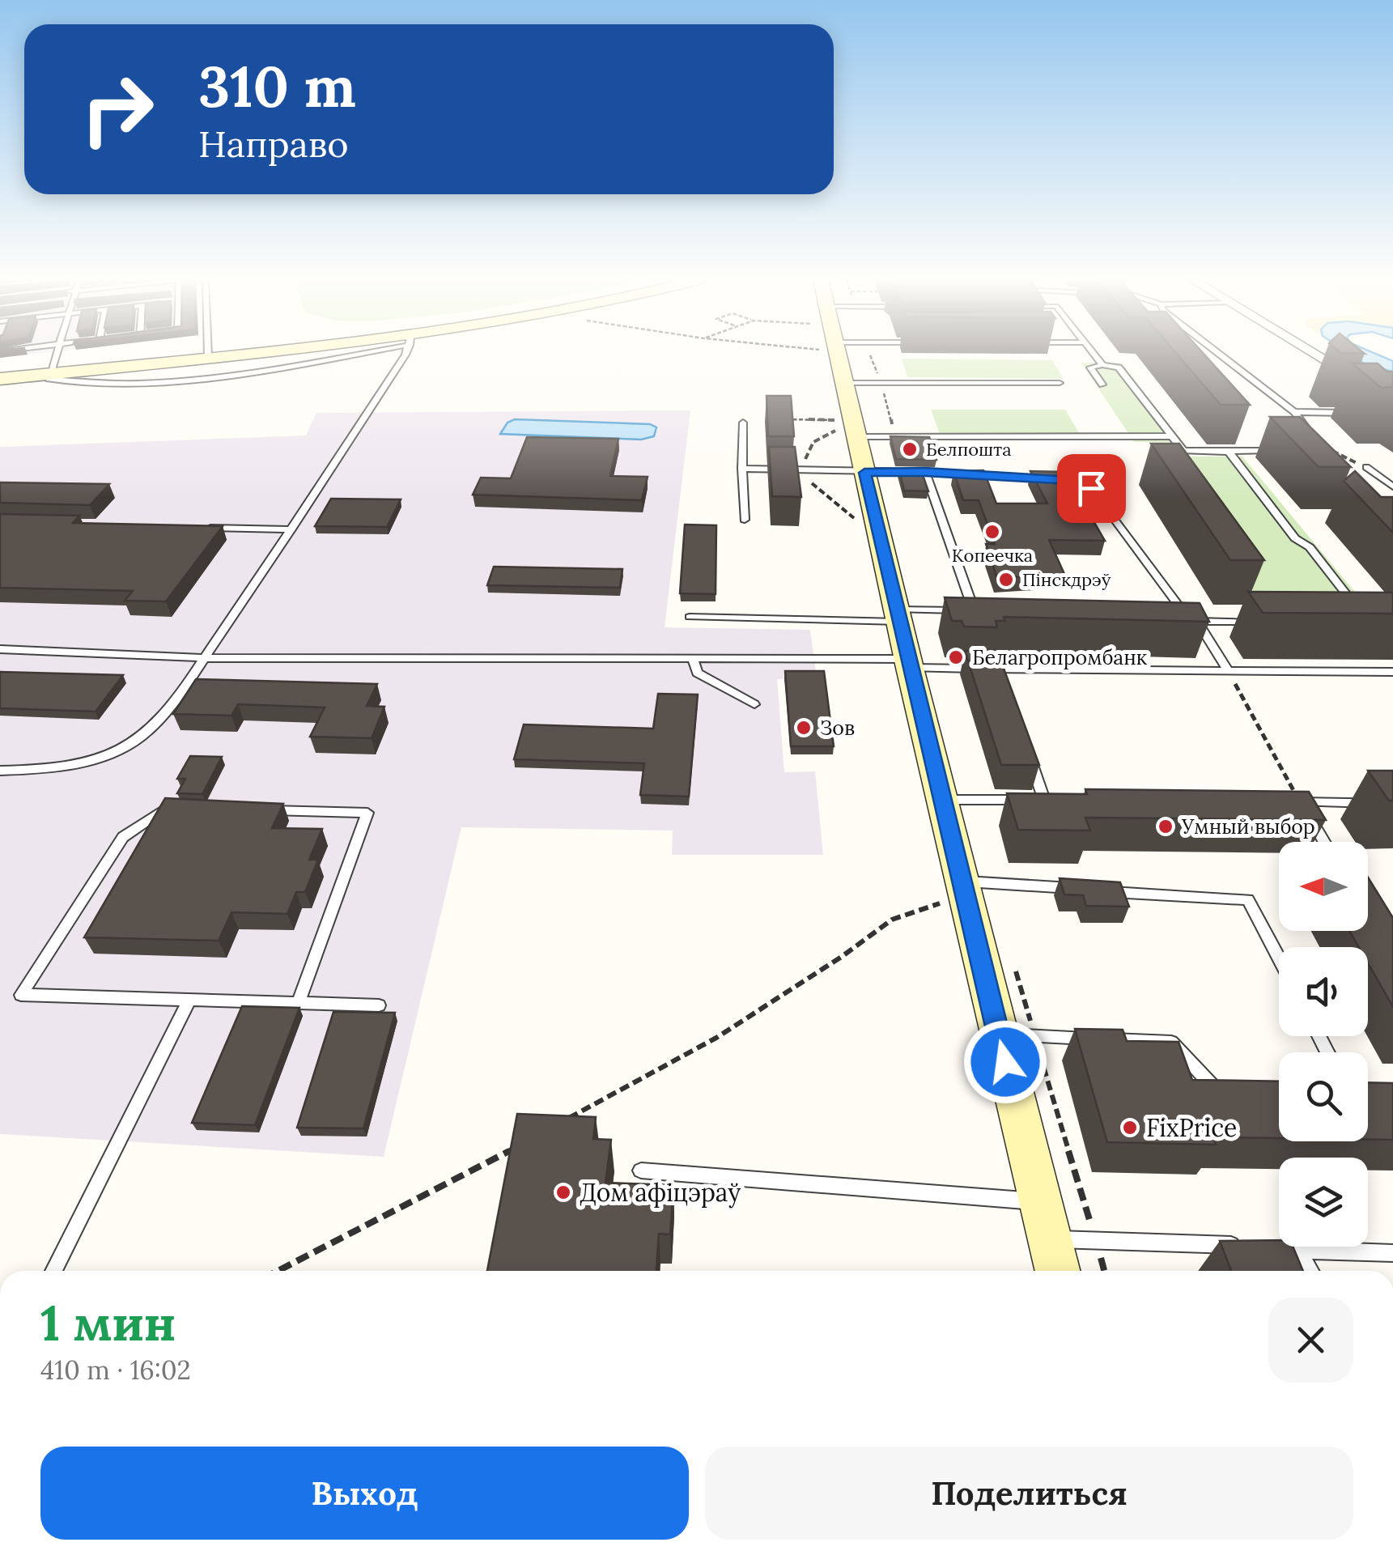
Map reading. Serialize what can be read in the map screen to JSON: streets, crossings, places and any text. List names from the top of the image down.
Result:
{
  "places": [
    "Белпошта",
    "Копеечка",
    "Пінскдрэў",
    "Белагропромбанк",
    "Зов",
    "Умный выбор",
    "FixPrice",
    "Дом афіцэраў"
  ],
  "north": "left",
  "page": {
    "turn": ["310 m", "Направо"],
    "heading": ["1 мин", "410 m · 16:02"],
    "buttons": ["Выход", "Поделиться"]
  }
}
